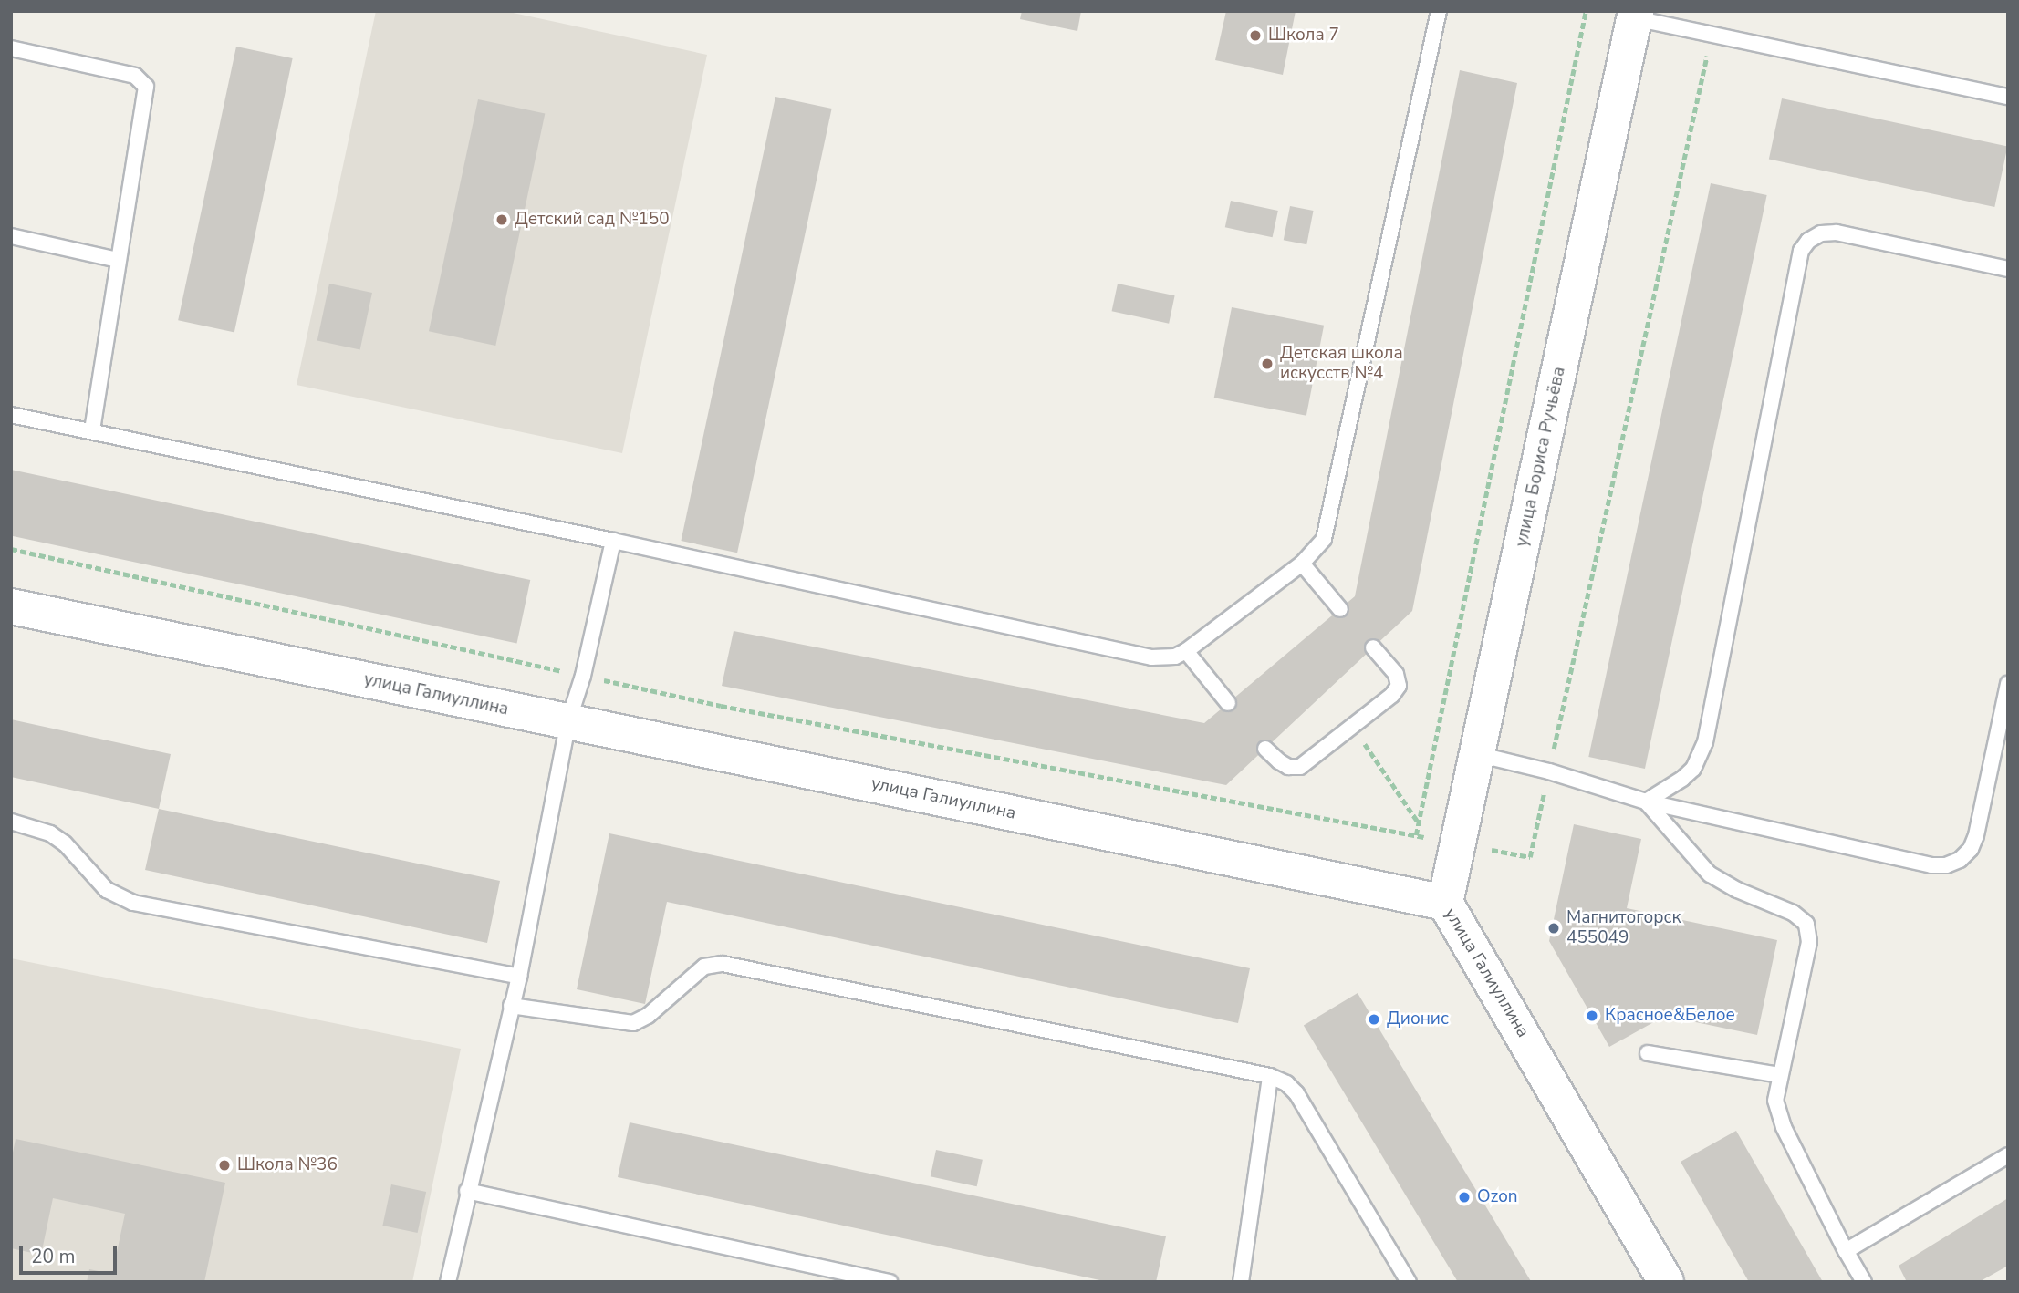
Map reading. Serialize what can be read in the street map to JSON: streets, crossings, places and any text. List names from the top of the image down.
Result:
{
  "streets": {
    "street": ["улица Бориса Ручьёва", "улица Галиуллина"]
  },
  "crossings": [
    ["улица Бориса Ручьёва", "улица Галиуллина"]
  ],
  "places": [
    "Школа 7",
    "Детский сад №150",
    "Детская школа искусств №4",
    "Магнитогорск 455049",
    "Красное&Белое",
    "Дионис",
    "Школа №36",
    "Ozon"
  ],
  "scale_bar": "20 m"
}
